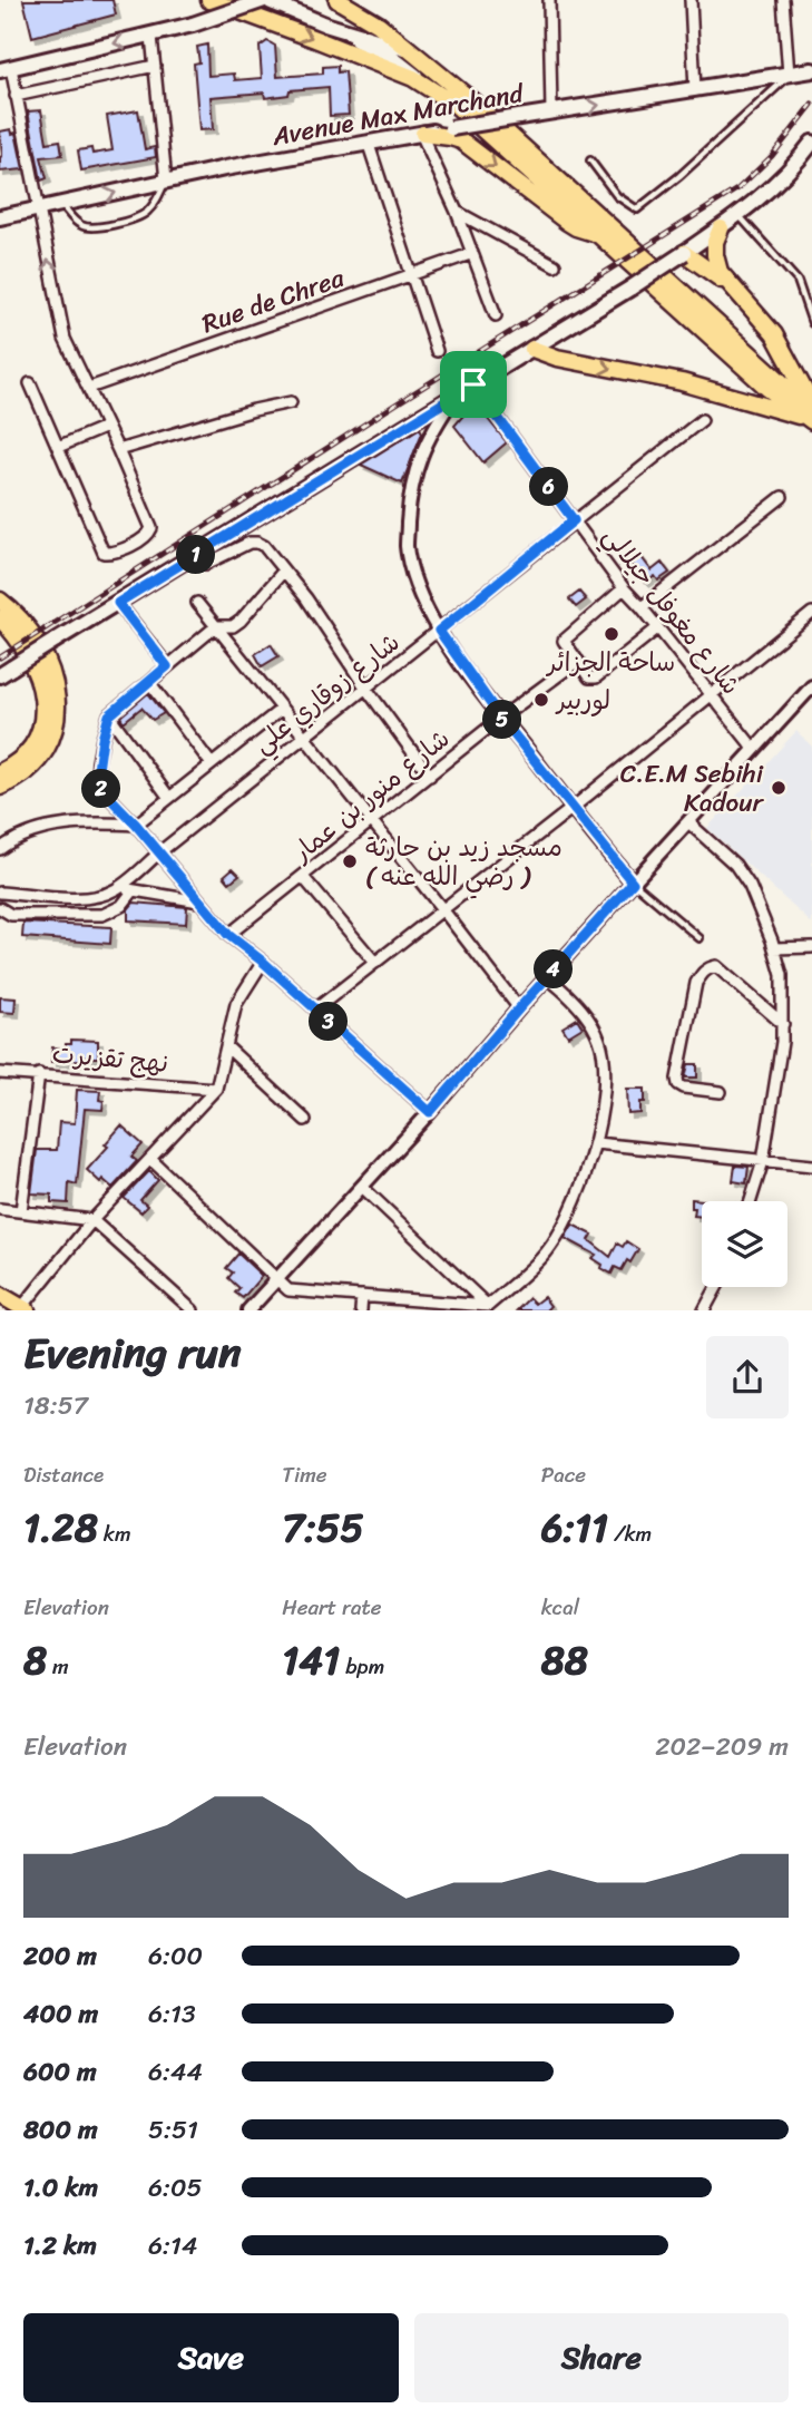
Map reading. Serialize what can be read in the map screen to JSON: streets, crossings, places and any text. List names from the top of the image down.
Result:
{
  "streets": {
    "main road": ["Avenue Max Marchand"],
    "street": [
      "Rue de Chrea",
      "شارع مغوفل جيلالي",
      "شارع زوقاري علي",
      "شارع منور بن عمار",
      "نهج تقزيرت"
    ]
  },
  "crossings": [
    ["شارع مغوفل جيلالي", "شارع زوقاري علي"]
  ],
  "places": [
    "ساحة الجزائر",
    "لوربير",
    "C.E.M Sebihi Kadour",
    "مسجد زيد بن حارثة ( رضي الله عنه )"
  ],
  "page": {
    "pins": [
      "6",
      "1",
      "5",
      "2",
      "4",
      "3"
    ],
    "heading": ["Evening run", "18:57"],
    "stats": [
      ["Distance", "1.28 km"],
      ["Time", "7:55"],
      ["Pace", "6:11 /km"],
      ["Elevation", "8 m"],
      ["Heart rate", "141 bpm"],
      ["kcal", "88"]
    ],
    "chart": ["Elevation", "202–209 m"],
    "list": [
      {
        "name": "200 m",
        "note": "6:00"
      },
      {
        "name": "400 m",
        "note": "6:13"
      },
      {
        "name": "600 m",
        "note": "6:44"
      },
      {
        "name": "800 m",
        "note": "5:51"
      },
      {
        "name": "1.0 km",
        "note": "6:05"
      },
      {
        "name": "1.2 km",
        "note": "6:14"
      }
    ],
    "buttons": ["Save", "Share"]
  }
}
